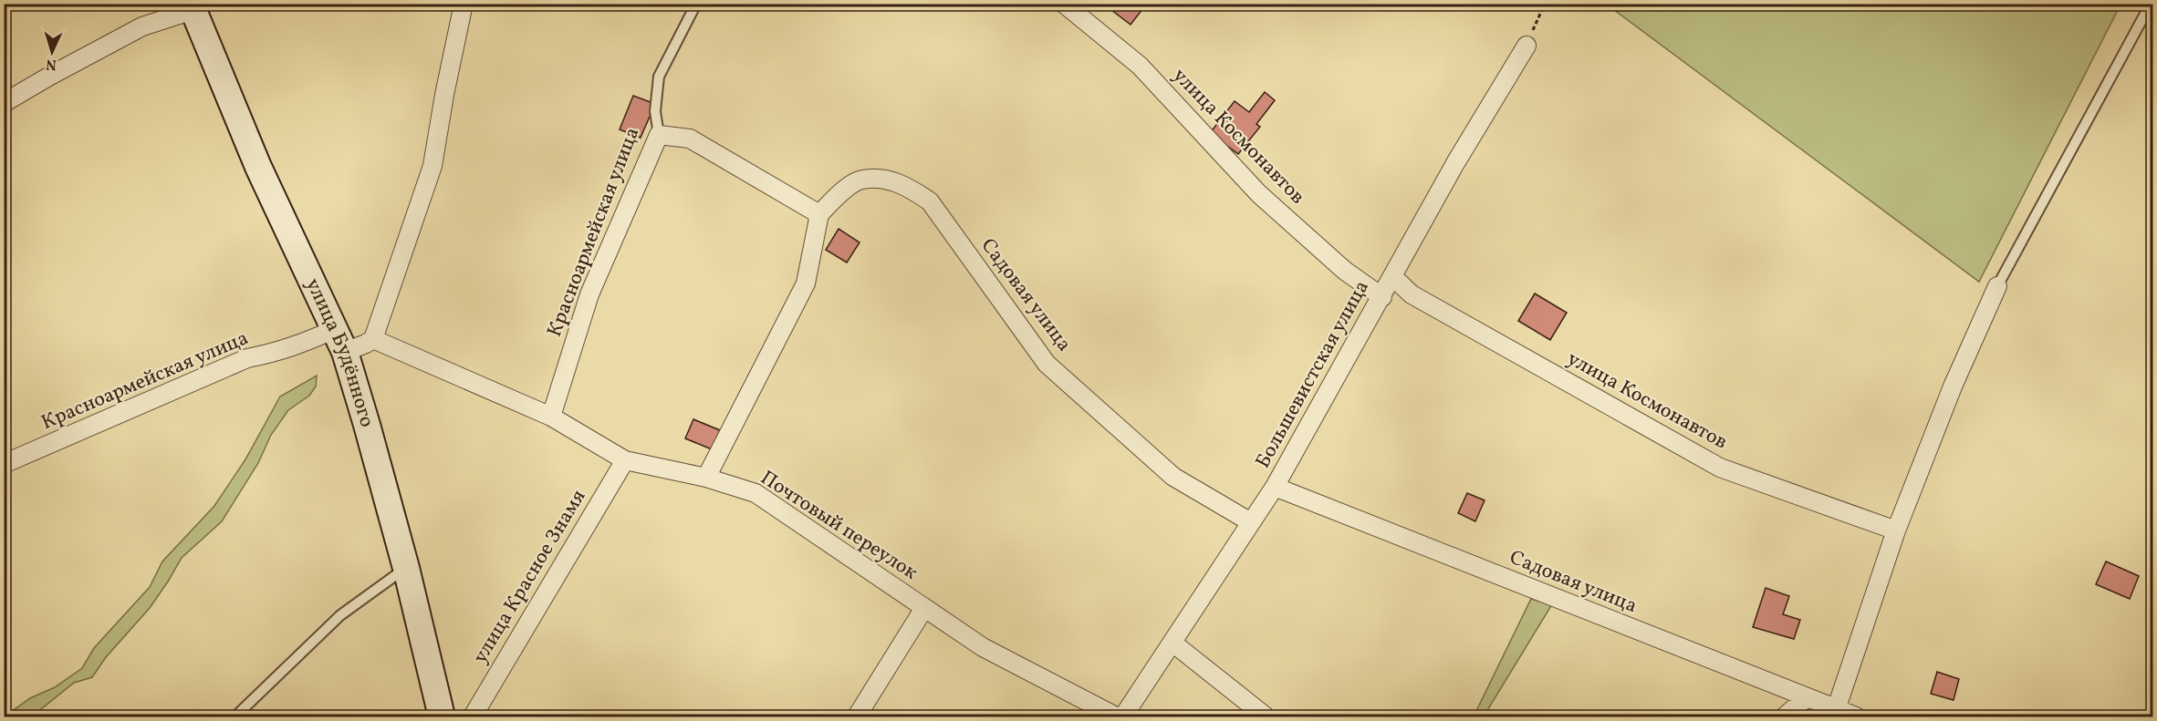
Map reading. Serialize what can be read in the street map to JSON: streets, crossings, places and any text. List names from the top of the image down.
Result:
{
  "streets": {
    "main road": ["улица Будённого"],
    "street": [
      "улица Космонавтов",
      "Красноармейская улица",
      "Садовая улица",
      "Большевистская улица",
      "Почтовый переулок",
      "улица Красное Знамя"
    ]
  },
  "crossings": [
    ["улица Космонавтов", "Большевистская улица"],
    ["Красноармейская улица", "улица Будённого"],
    ["Красноармейская улица", "Почтовый переулок"],
    ["Садовая улица", "Большевистская улица"],
    ["Почтовый переулок", "улица Красное Знамя"]
  ],
  "north": "bottom"
}
